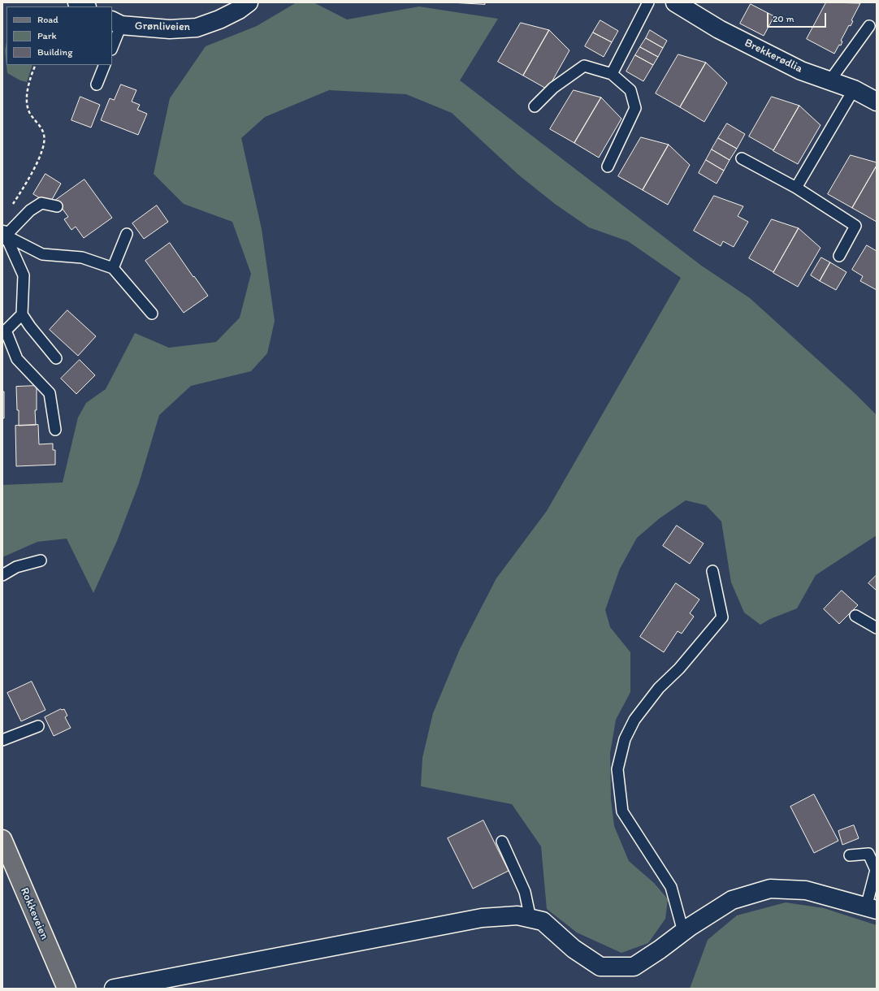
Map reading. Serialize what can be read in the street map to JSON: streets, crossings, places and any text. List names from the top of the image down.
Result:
{
  "streets": {
    "main road": ["Rokkeveien"],
    "street": ["Grønliveien", "Brekkerødlia"]
  },
  "legend": ["Road", "Park", "Building"],
  "scale_bar": "20 m"
}
